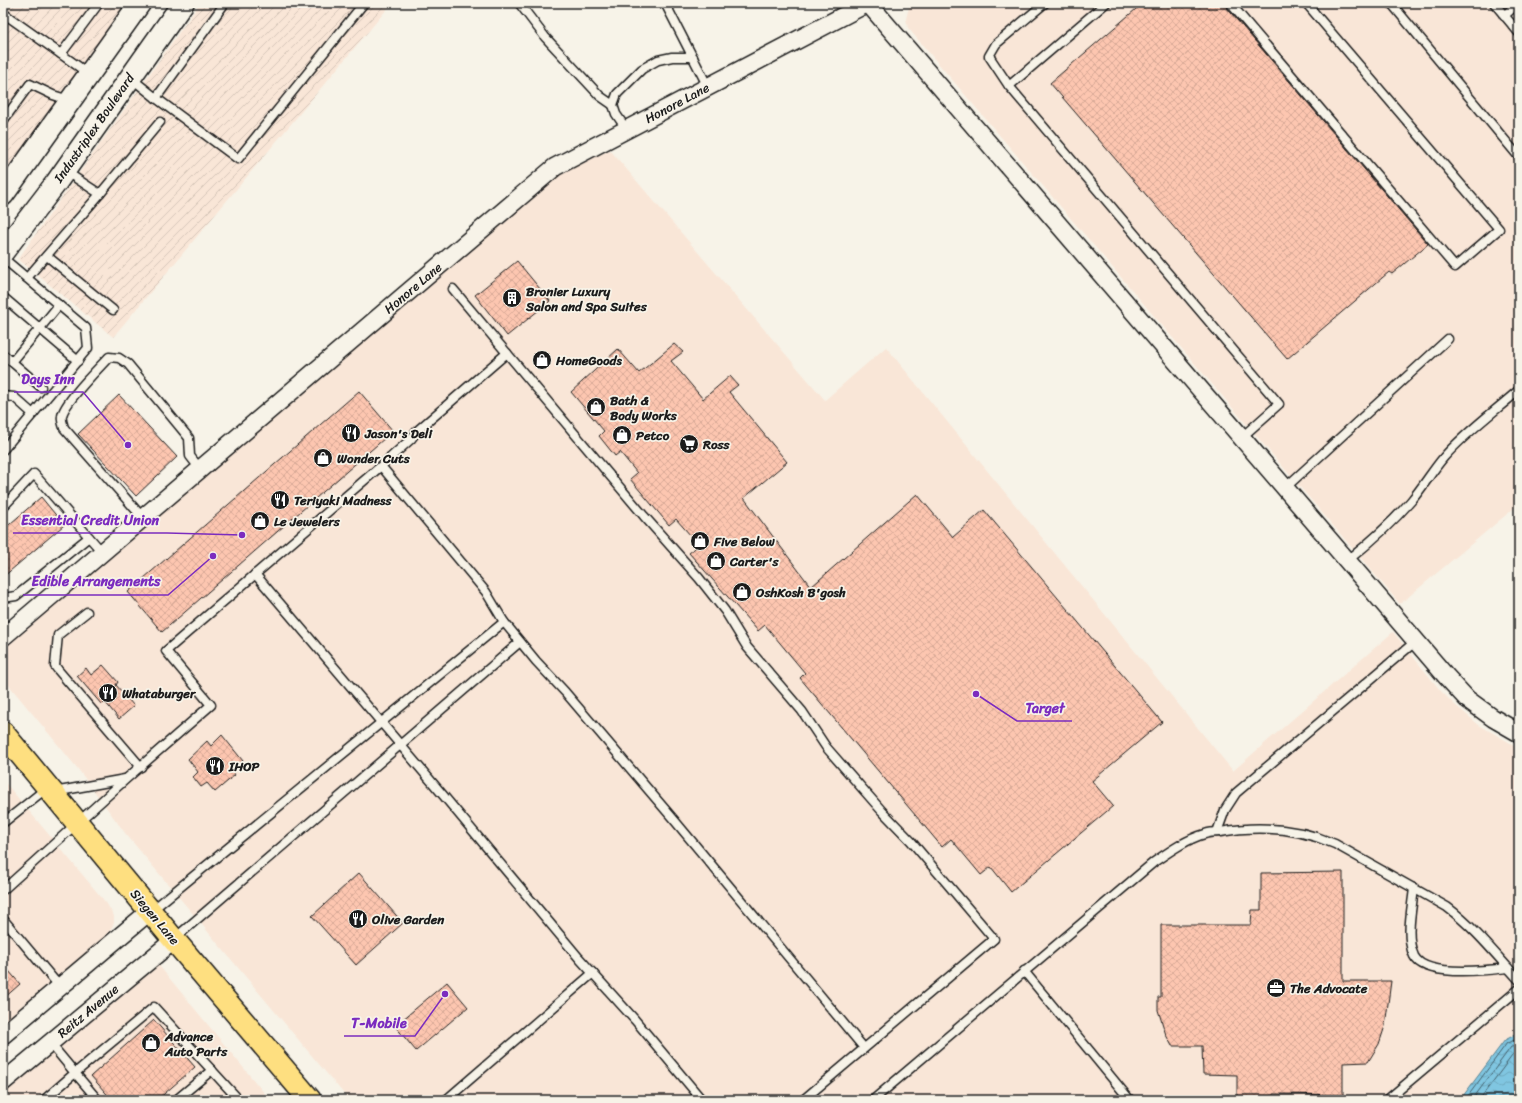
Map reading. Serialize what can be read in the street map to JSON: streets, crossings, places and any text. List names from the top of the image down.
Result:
{
  "streets": {
    "main road": ["Siegen Lane"],
    "street": ["Honore Lane", "Industriplex Boulevard", "Reitz Avenue"]
  },
  "crossings": [
    ["Siegen Lane", "Reitz Avenue"]
  ],
  "places": {
    "building": ["Bronier Luxury Salon and Spa Suites"],
    "shop": [
      "HomeGoods",
      "Bath & Body Works",
      "Petco",
      "Wonder Cuts",
      "Le Jewelers",
      "Five Below",
      "Carter's",
      "OshKosh B'gosh",
      "Advance Auto Parts"
    ],
    "restaurant": [
      "Jason's Deli",
      "Teriyaki Madness",
      "Whataburger",
      "IHOP",
      "Olive Garden"
    ],
    "supermarket": ["Ross"],
    "other": [
      "Days Inn",
      "Essential Credit Union",
      "Edible Arrangements",
      "Target",
      "T-Mobile"
    ],
    "office": ["The Advocate"]
  }
}
